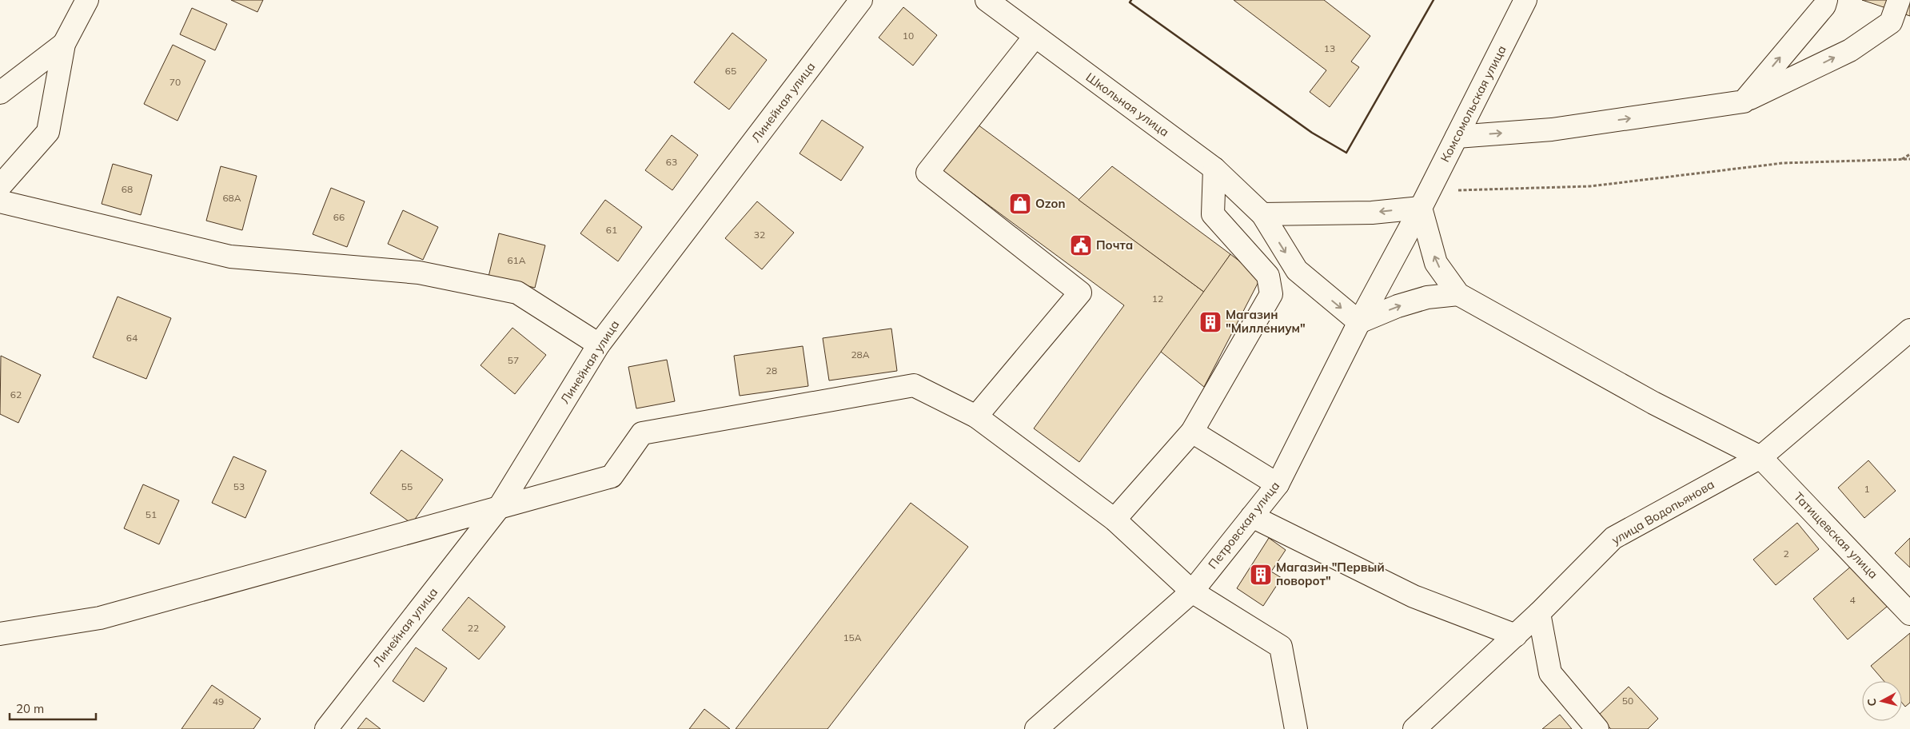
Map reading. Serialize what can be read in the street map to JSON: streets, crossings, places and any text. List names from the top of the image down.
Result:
{
  "streets": {
    "street": [
      "Линейная улица",
      "Комсомольская улица",
      "Школьная улица",
      "улица Водопьянова",
      "Петровская улица",
      "Татищевская улица"
    ]
  },
  "crossings": [
    ["Комсомольская улица", "Петровская улица"],
    ["Школьная улица", "Петровская улица"],
    ["улица Водопьянова", "Татищевская улица"]
  ],
  "places": {
    "shop": ["Ozon"],
    "public building": ["Почта"],
    "building": ["Магазин \"Миллениум\"", "Магазин \"Первый поворот\""]
  },
  "house_numbers": [
    "10",
    "13",
    "65",
    "70",
    "63",
    "68",
    "68А",
    "66",
    "61",
    "32",
    "61А",
    "12",
    "64",
    "28А",
    "57",
    "28",
    "62",
    "53",
    "55",
    "1",
    "51",
    "2",
    "4",
    "22",
    "15А",
    "50",
    "49"
  ],
  "scale_bar": "20 m",
  "north": "left"
}
